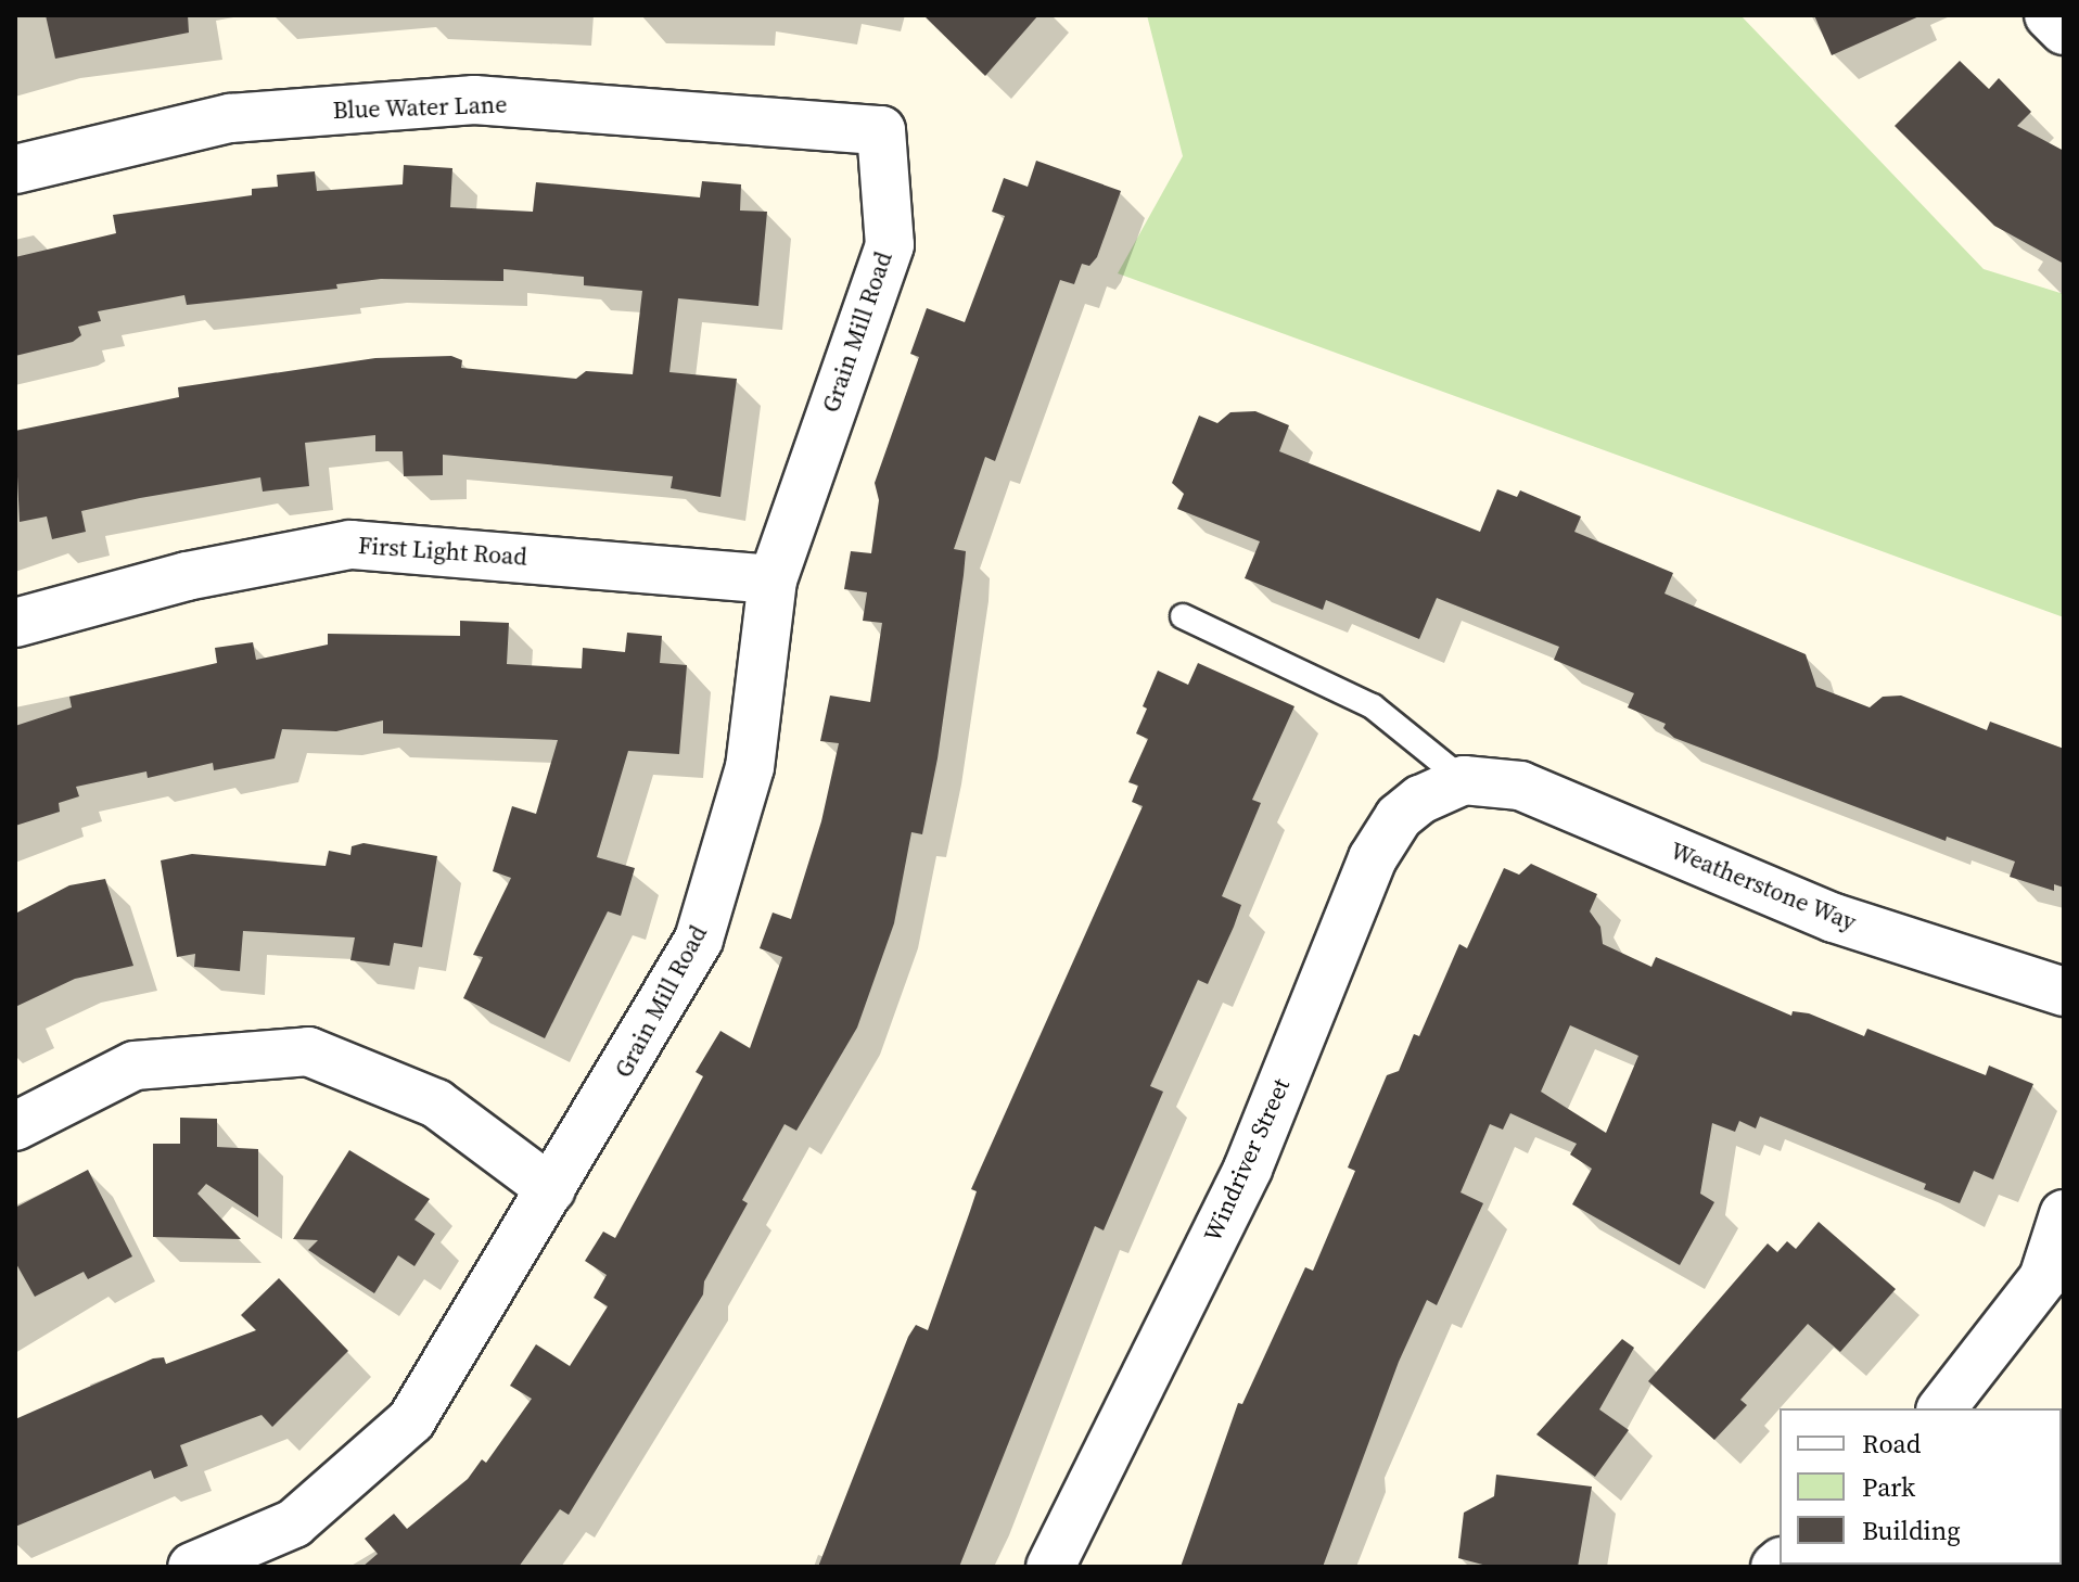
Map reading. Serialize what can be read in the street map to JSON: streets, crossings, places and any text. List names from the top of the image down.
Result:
{
  "streets": {
    "street": [
      "Blue Water Lane",
      "Grain Mill Road",
      "First Light Road",
      "Weatherstone Way",
      "Windriver Street"
    ]
  },
  "crossings": [
    ["Blue Water Lane", "Grain Mill Road"],
    ["Grain Mill Road", "First Light Road"],
    ["Weatherstone Way", "Windriver Street"]
  ],
  "legend": ["Road", "Park", "Building"]
}
